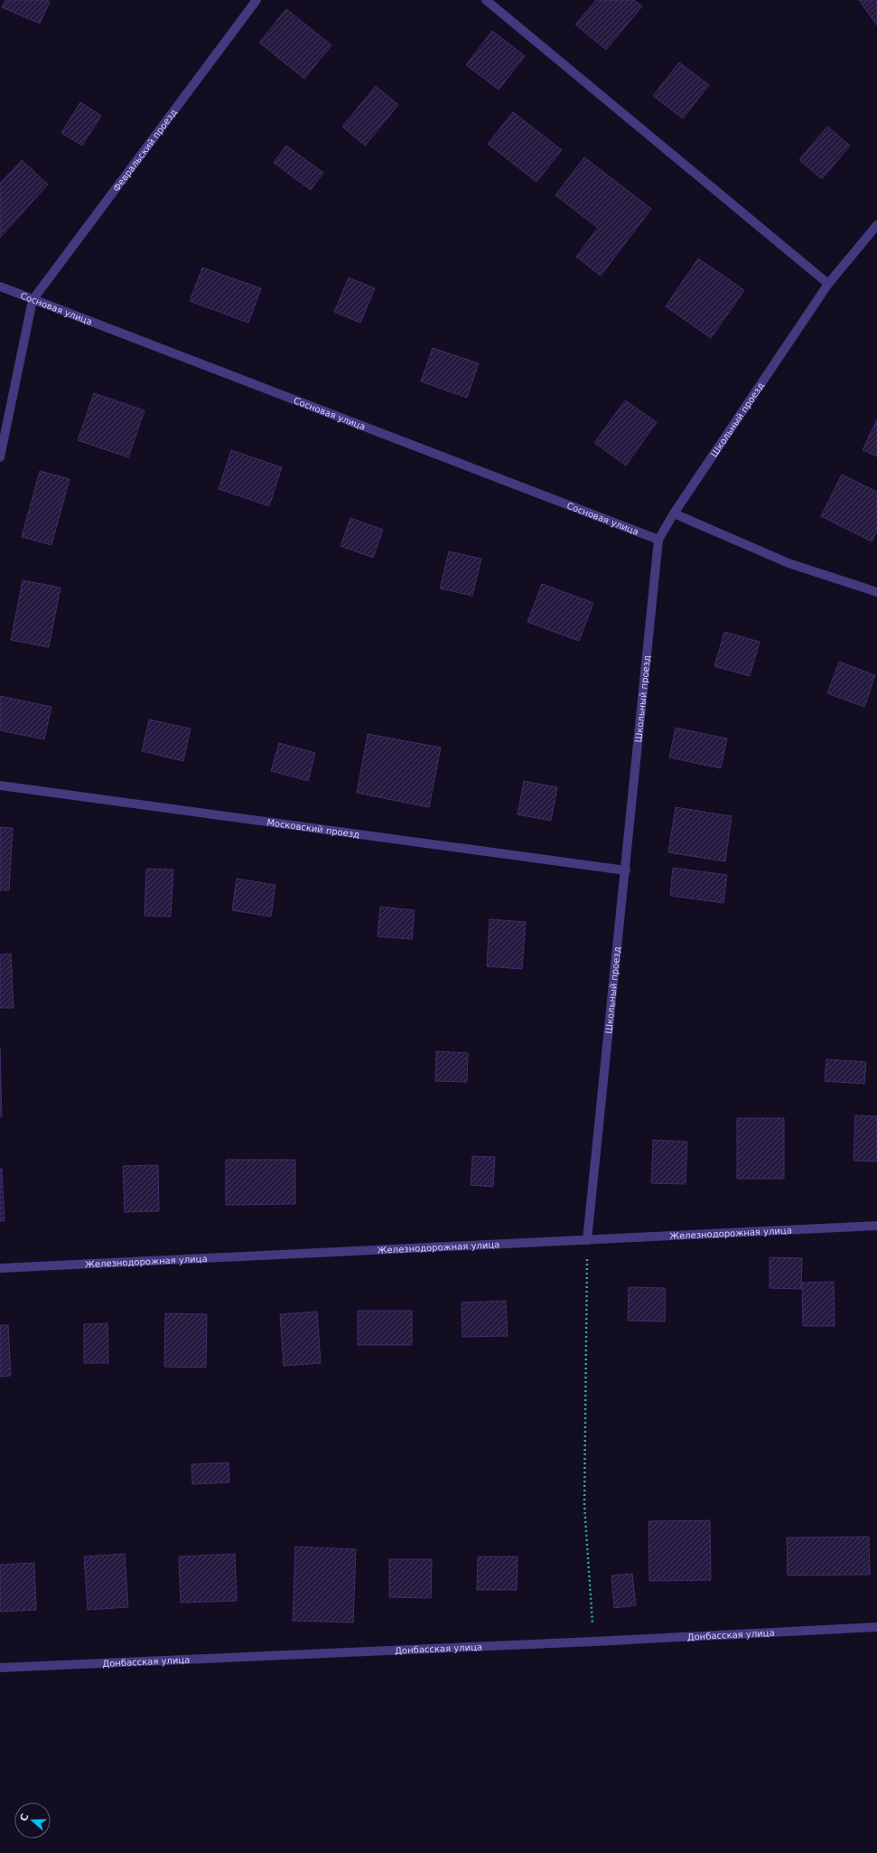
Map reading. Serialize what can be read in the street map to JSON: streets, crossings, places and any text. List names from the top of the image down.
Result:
{
  "streets": {
    "street": [
      "Февральский проезд",
      "Сосновая улица",
      "Школьный проезд",
      "Московский проезд",
      "Железнодорожная улица",
      "Донбасская улица"
    ]
  },
  "crossings": [
    ["Февральский проезд", "Сосновая улица"],
    ["Сосновая улица", "Школьный проезд"],
    ["Школьный проезд", "Московский проезд"],
    ["Школьный проезд", "Железнодорожная улица"]
  ],
  "north": "left"
}
